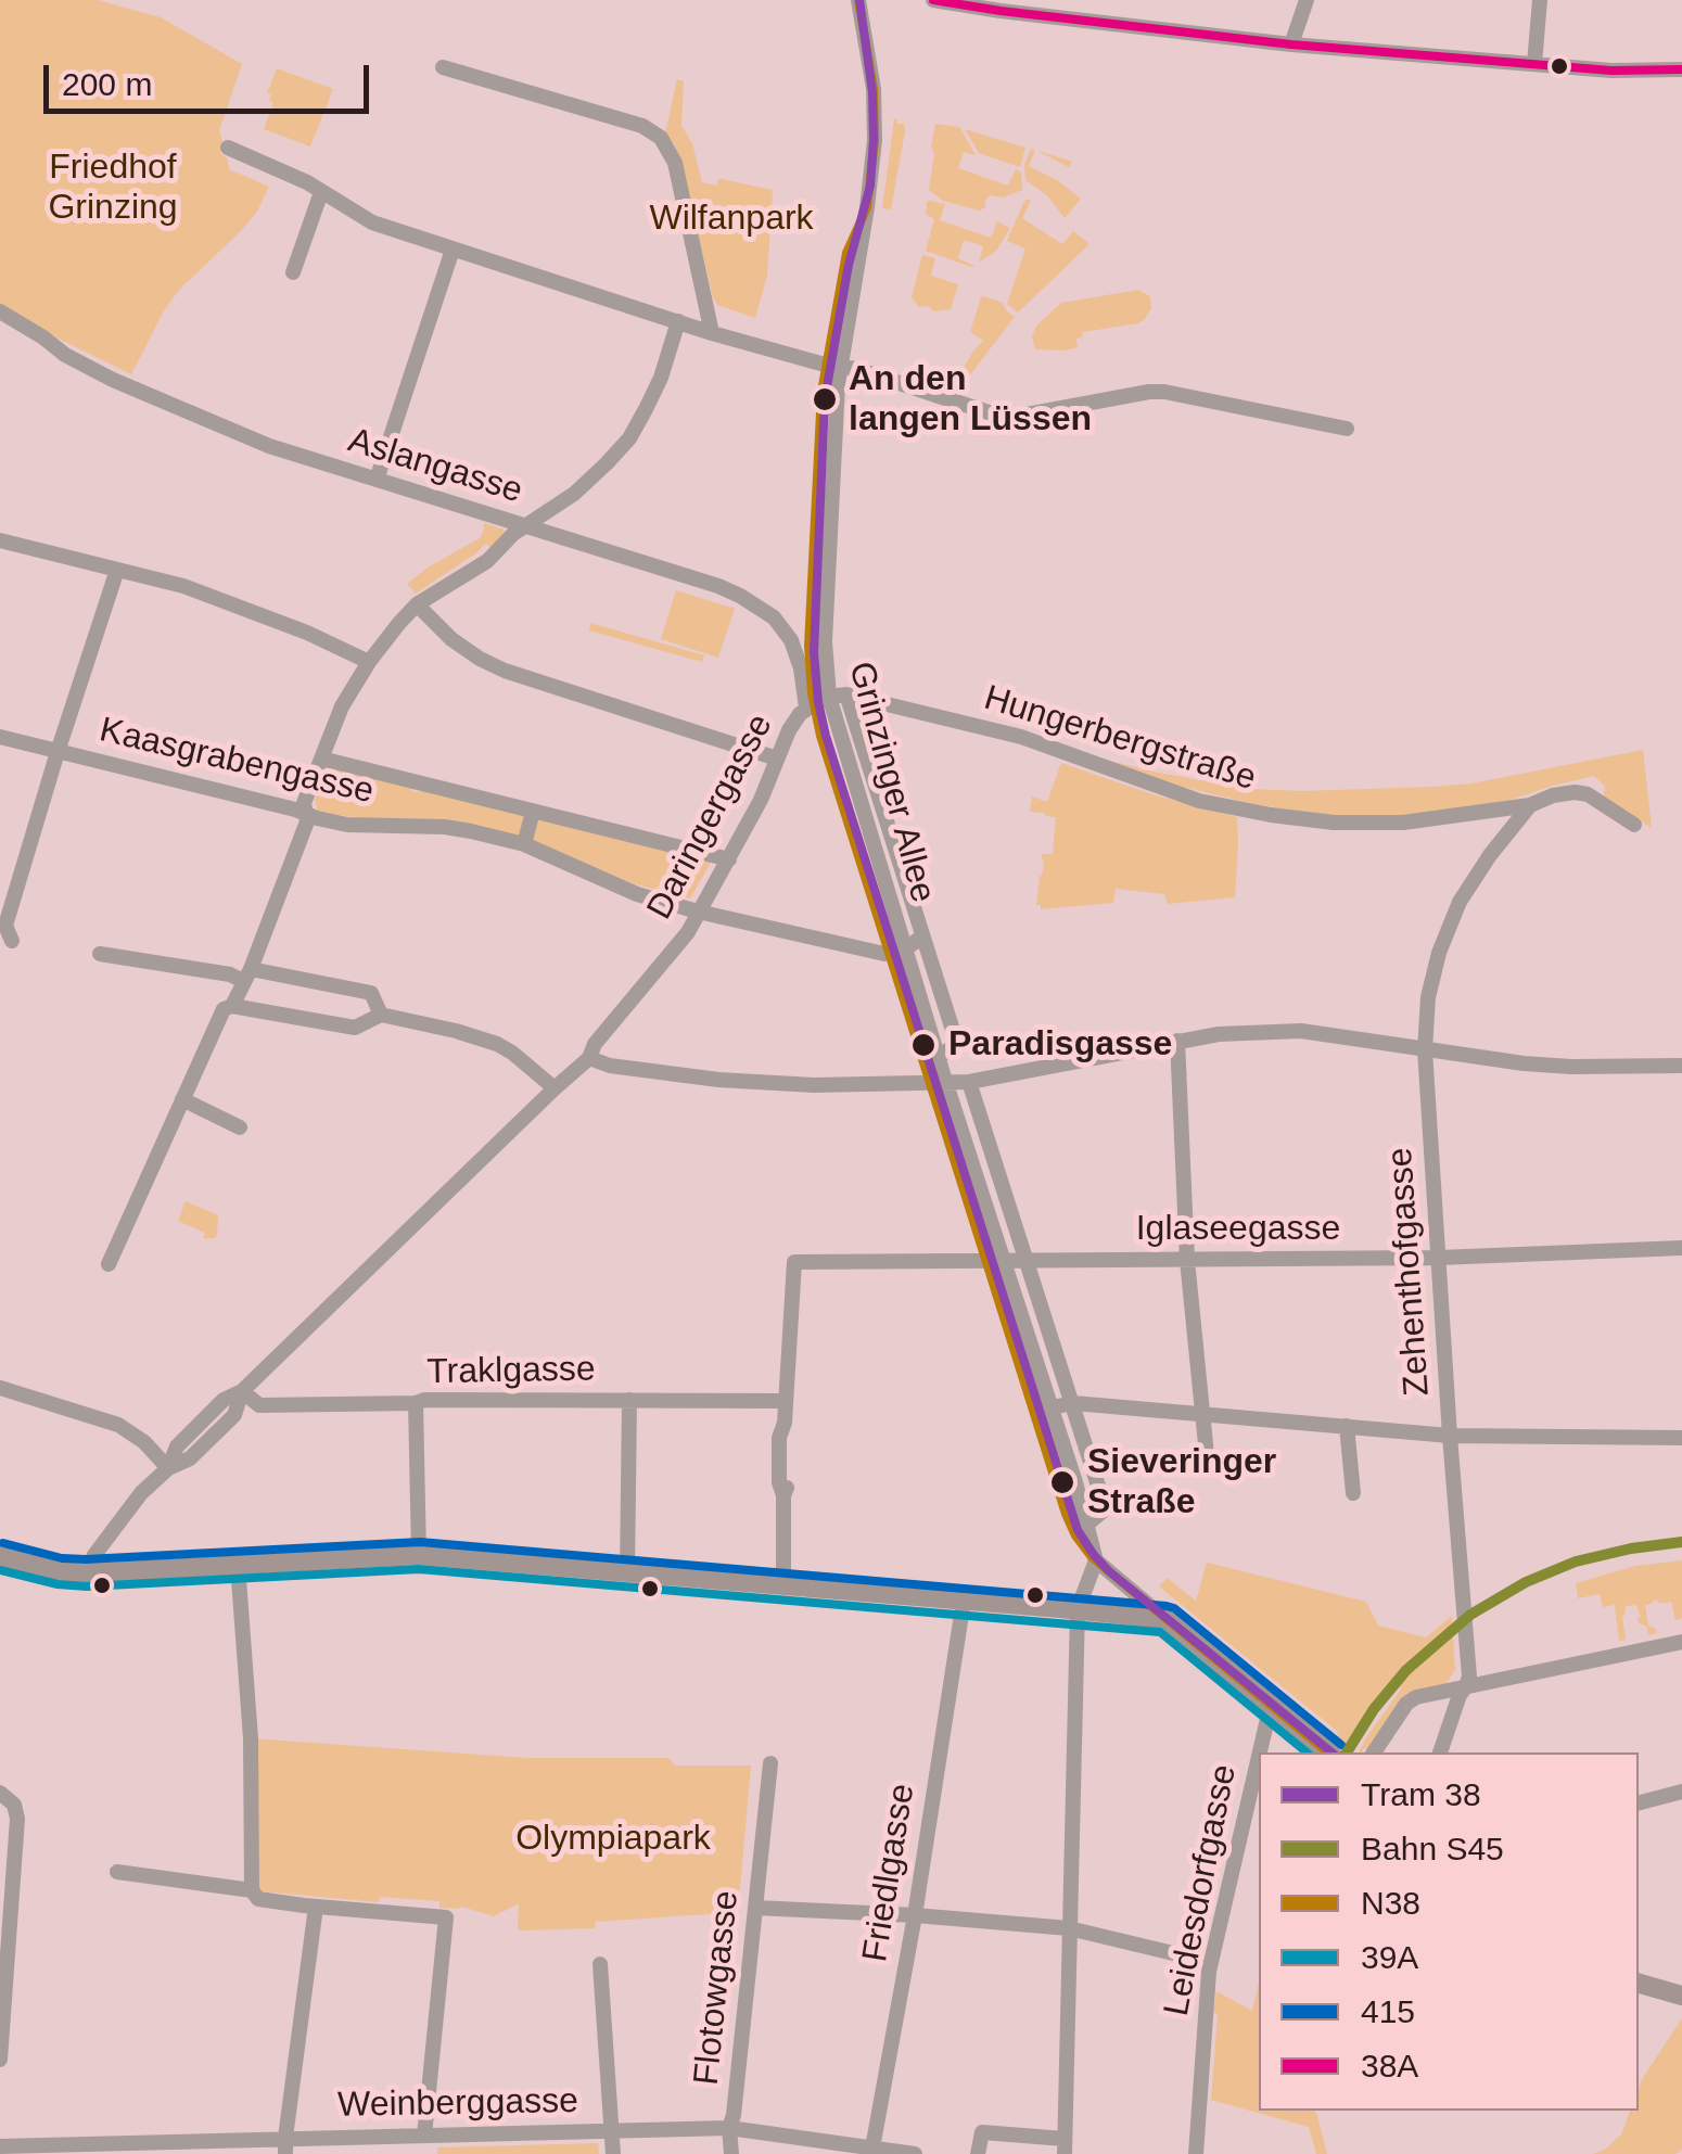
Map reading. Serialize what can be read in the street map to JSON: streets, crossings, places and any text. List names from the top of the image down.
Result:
{
  "streets": {
    "street": [
      "Aslangasse",
      "Hungerbergstraße",
      "Kaasgrabengasse",
      "Grinzinger Allee",
      "Daringergasse",
      "Iglaseegasse",
      "Zehenthofgasse",
      "Traklgasse",
      "Friedlgasse",
      "Leidesdorfgasse",
      "Flotowgasse",
      "Weinberggasse"
    ]
  },
  "crossings": [
    ["Aslangasse", "Daringergasse"],
    ["Hungerbergstraße", "Grinzinger Allee"],
    ["Hungerbergstraße", "Daringergasse"],
    ["Hungerbergstraße", "Zehenthofgasse"],
    ["Kaasgrabengasse", "Grinzinger Allee"],
    ["Kaasgrabengasse", "Daringergasse"],
    ["Grinzinger Allee", "Daringergasse"],
    ["Grinzinger Allee", "Iglaseegasse"],
    ["Daringergasse", "Traklgasse"],
    ["Iglaseegasse", "Zehenthofgasse"],
    ["Iglaseegasse", "Traklgasse"],
    ["Friedlgasse", "Weinberggasse"],
    ["Flotowgasse", "Weinberggasse"]
  ],
  "parks": ["Friedhof Grinzing", "Wilfanpark", "Olympiapark"],
  "places": ["An den langen Lüssen", "Paradisgasse", "Sieveringer Straße"],
  "lines": [
    "tram line 38",
    "transit line N38",
    "transit line 38A",
    "rail line S45",
    "transit line 415",
    "transit line 39A"
  ],
  "legend": [
    "Tram 38",
    "Bahn S45",
    "N38",
    "39A",
    "415",
    "38A"
  ],
  "scale_bar": "200 m"
}
